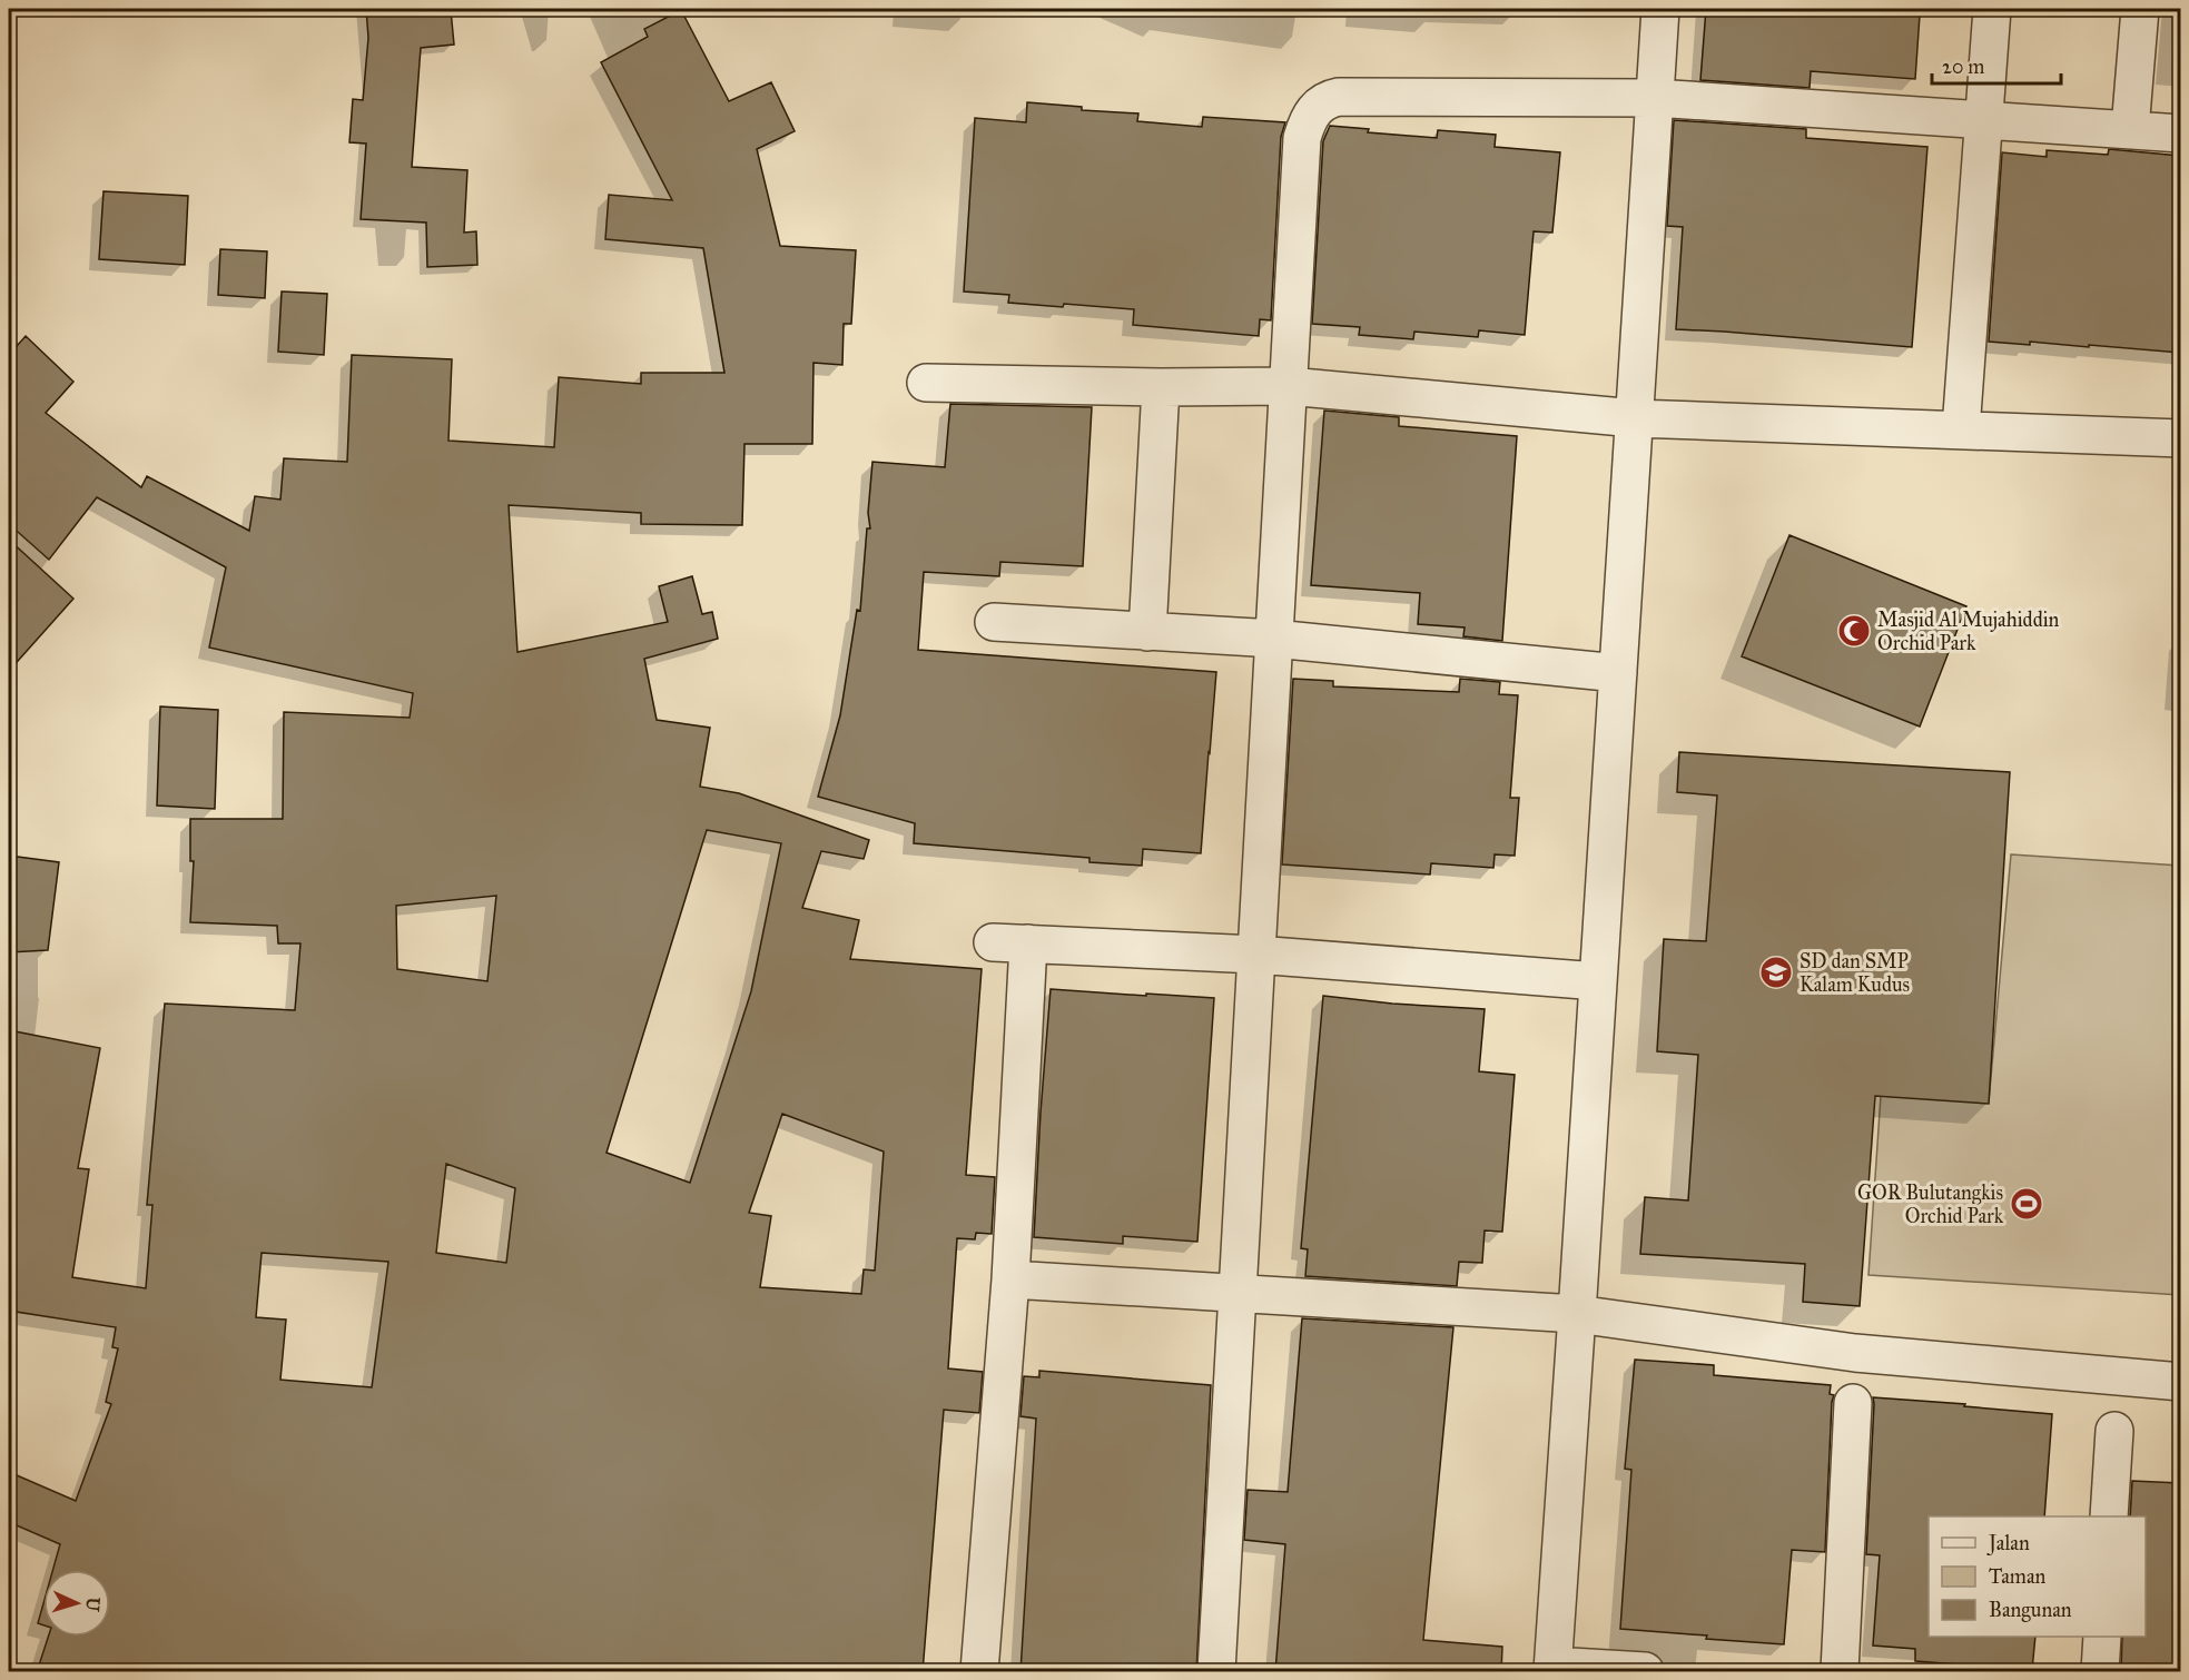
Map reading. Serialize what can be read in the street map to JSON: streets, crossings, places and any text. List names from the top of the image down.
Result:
{
  "places": {
    "mosque": ["Masjid Al Mujahiddin Orchid Park"],
    "school or university": ["SD dan SMP Kalam Kudus"],
    "sports": ["GOR Bulutangkis Orchid Park"]
  },
  "legend": ["Jalan", "Taman", "Bangunan"],
  "scale_bar": "20 m",
  "north": "right"
}
